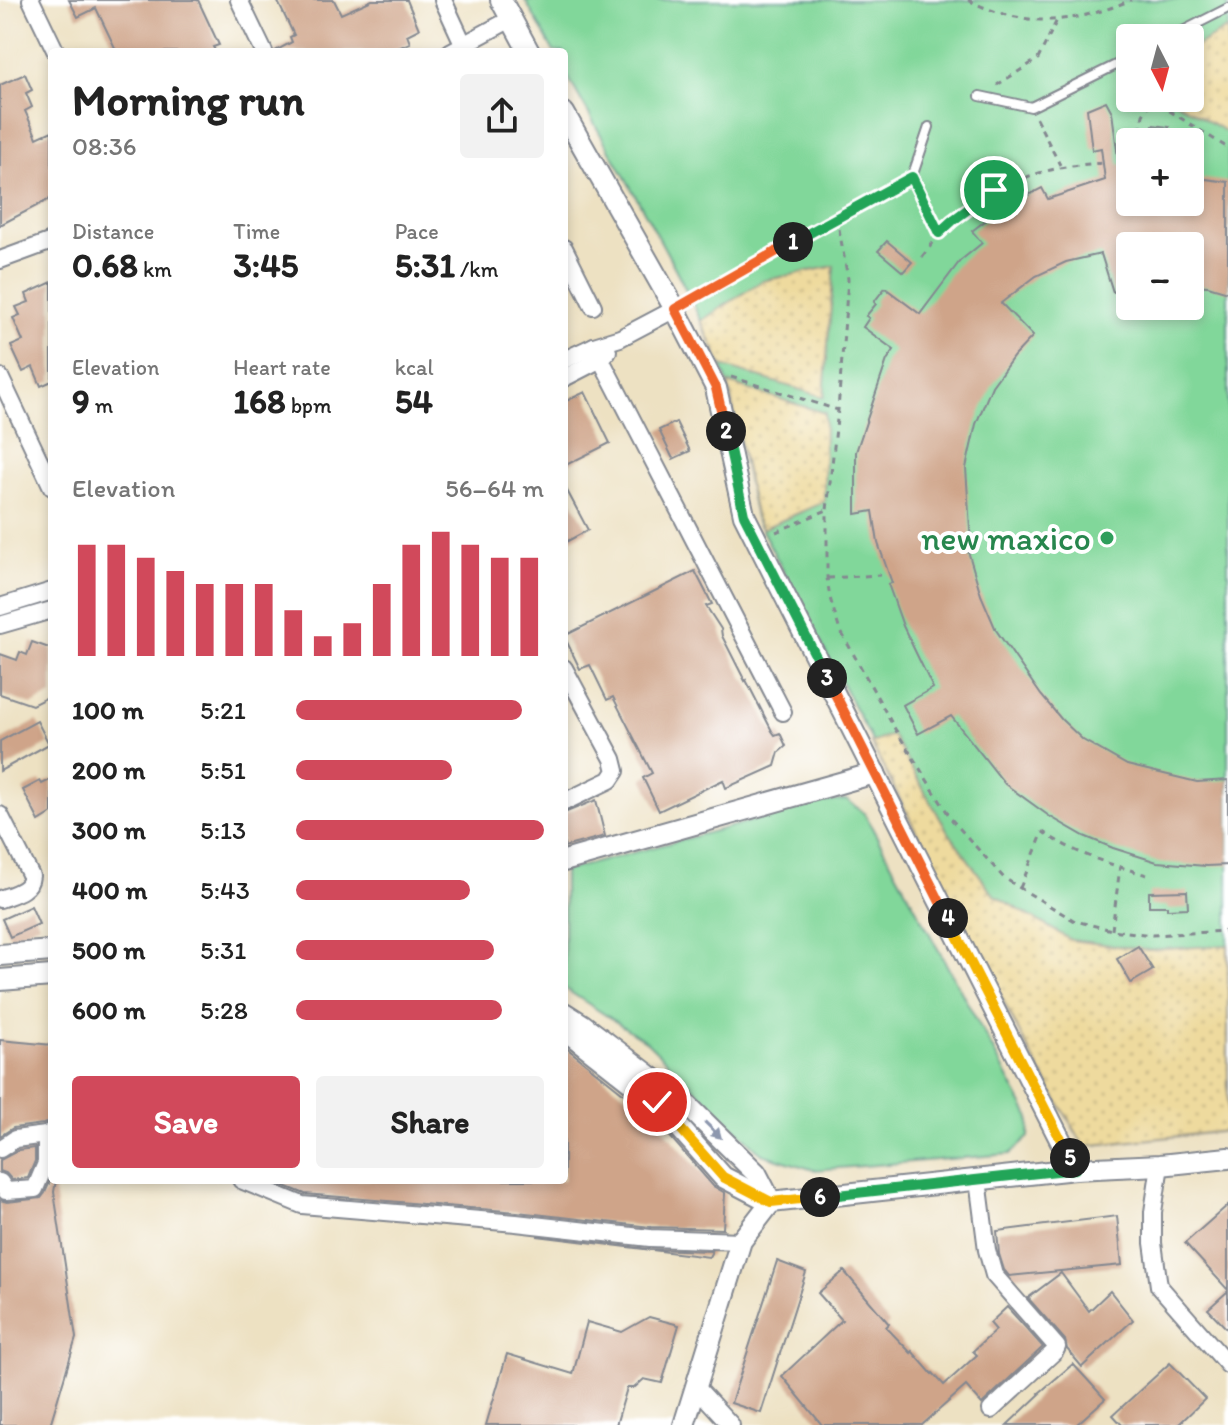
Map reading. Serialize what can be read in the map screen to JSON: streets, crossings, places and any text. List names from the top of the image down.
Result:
{
  "places": ["new maxico"],
  "north": "bottom",
  "page": {
    "map_buttons": ["+", "−"],
    "heading": ["Morning run", "08:36"],
    "stats": [
      ["Distance", "0.68 km"],
      ["Time", "3:45"],
      ["Pace", "5:31 /km"],
      ["Elevation", "9 m"],
      ["Heart rate", "168 bpm"],
      ["kcal", "54"]
    ],
    "pins": [
      "1",
      "2",
      "3",
      "4",
      "5",
      "6"
    ],
    "chart": ["Elevation", "56–64 m"],
    "list": [
      {
        "name": "100 m",
        "note": "5:21"
      },
      {
        "name": "200 m",
        "note": "5:51"
      },
      {
        "name": "300 m",
        "note": "5:13"
      },
      {
        "name": "400 m",
        "note": "5:43"
      },
      {
        "name": "500 m",
        "note": "5:31"
      },
      {
        "name": "600 m",
        "note": "5:28"
      }
    ],
    "buttons": ["Save", "Share"]
  }
}
